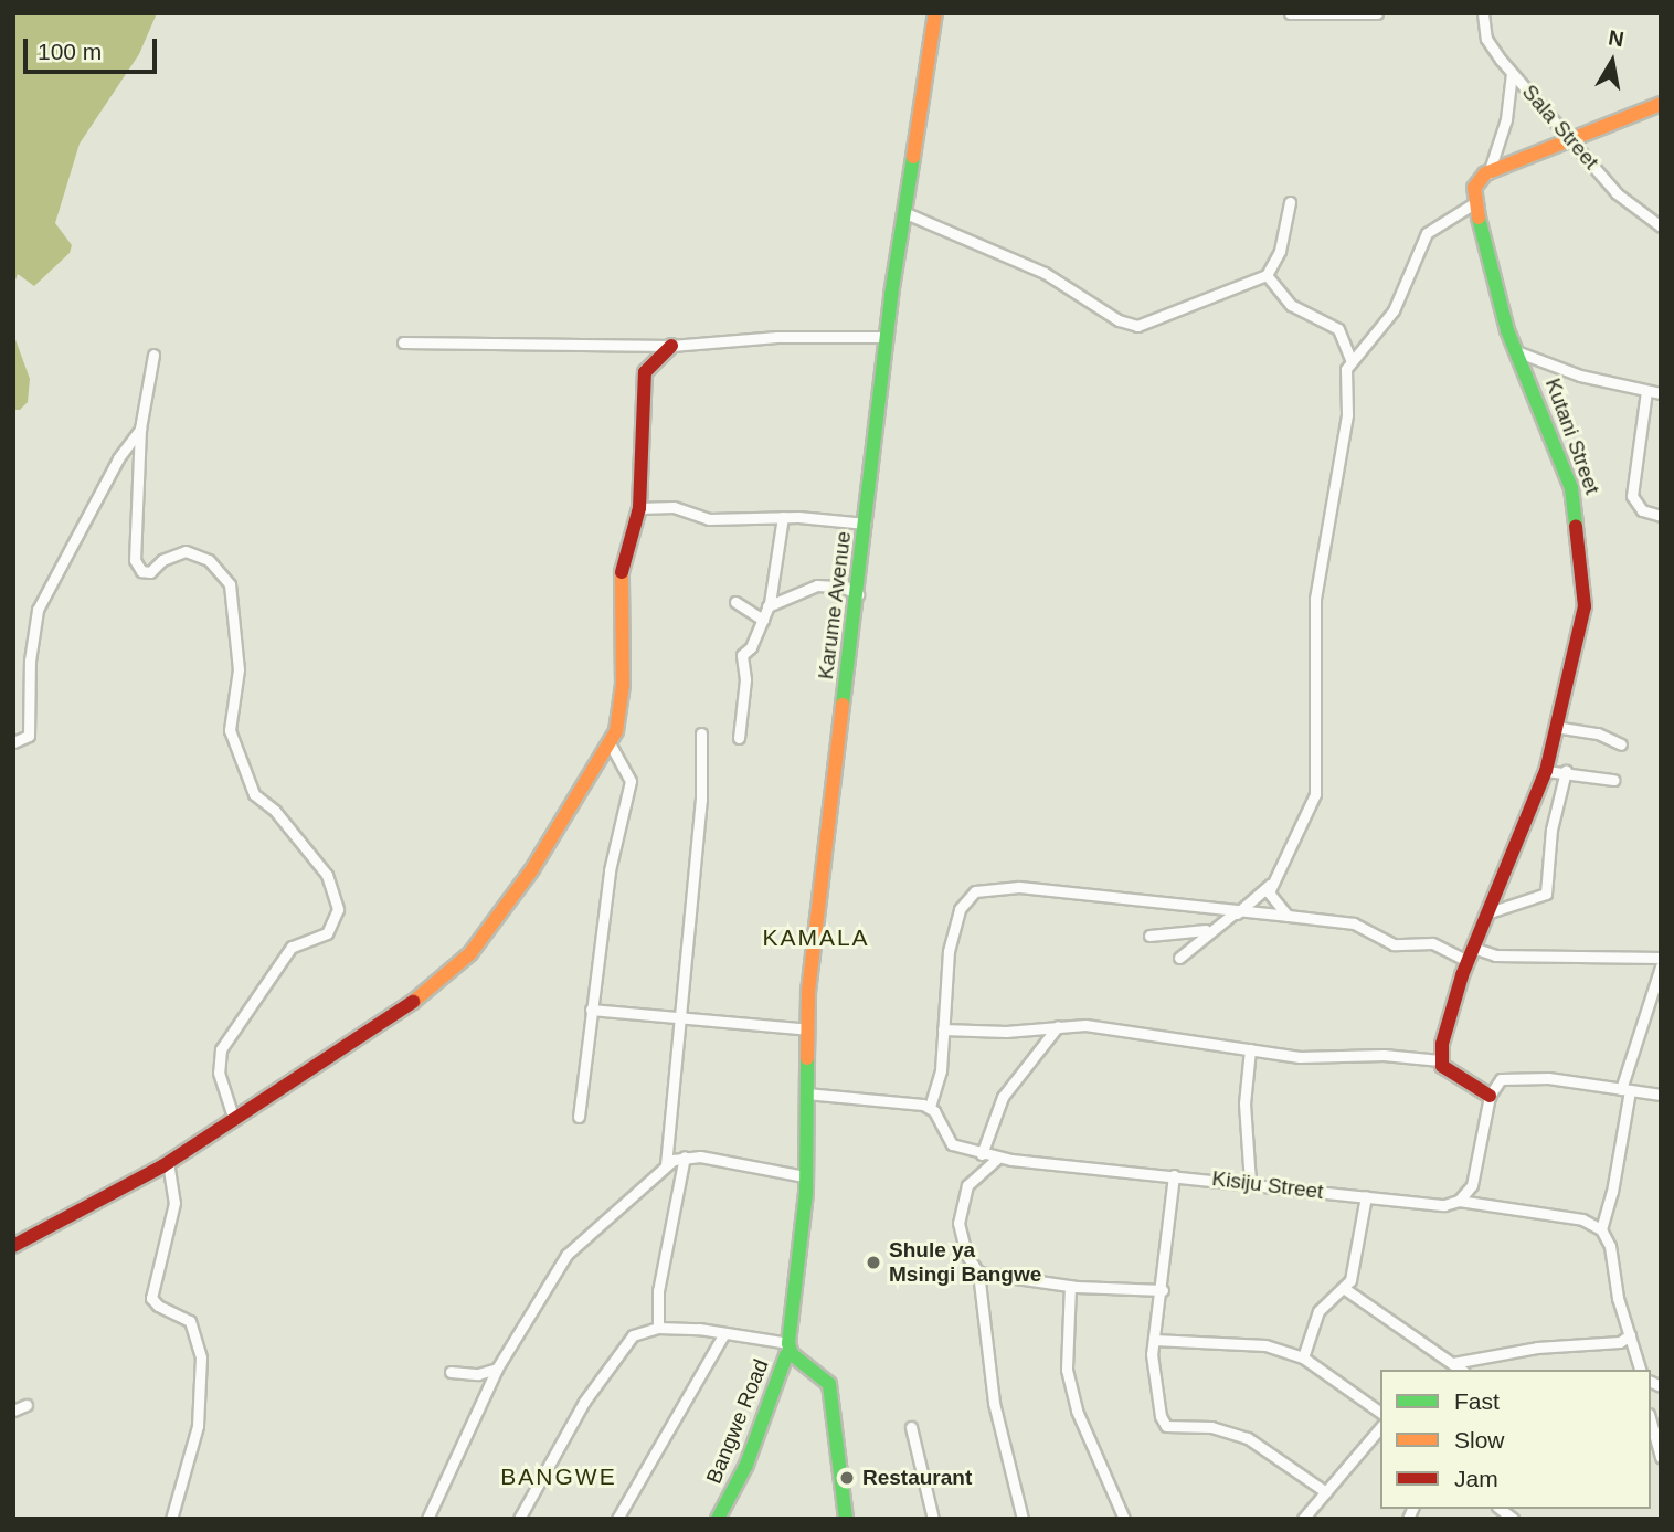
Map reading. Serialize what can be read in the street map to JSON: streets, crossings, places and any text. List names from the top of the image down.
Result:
{
  "streets": {
    "street": [
      "Sala Street",
      "Kutani Street",
      "Karume Avenue",
      "Kisiju Street",
      "Bangwe Road"
    ]
  },
  "crossings": [
    ["Karume Avenue", "Bangwe Road"]
  ],
  "districts": ["KAMALA", "BANGWE"],
  "places": ["Shule ya Msingi Bangwe", "Restaurant"],
  "legend": ["Fast", "Slow", "Jam"],
  "scale_bar": "100 m",
  "north": "top"
}
